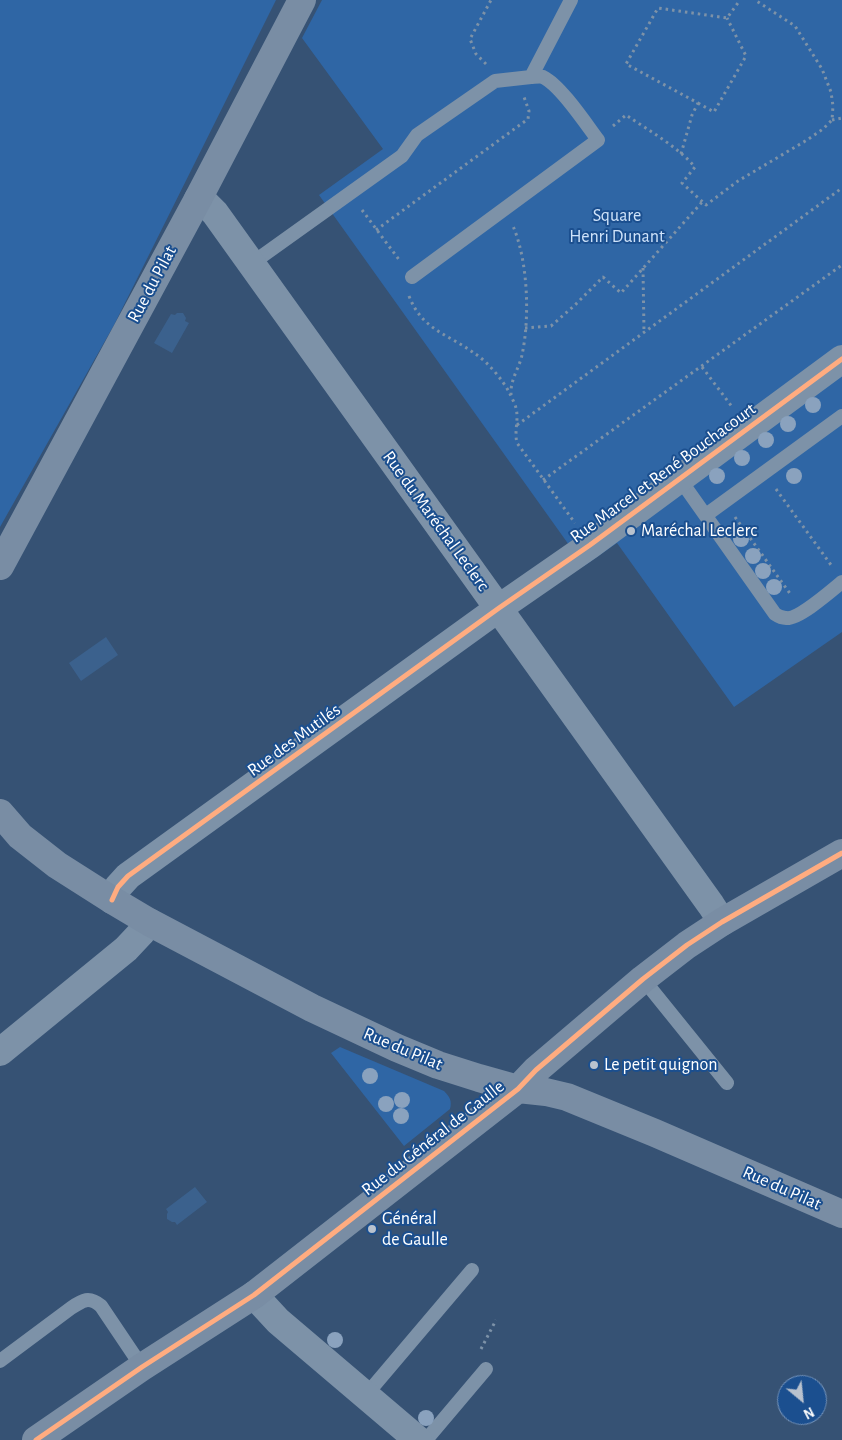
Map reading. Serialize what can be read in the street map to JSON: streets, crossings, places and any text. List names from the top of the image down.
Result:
{
  "streets": {
    "main road": ["Rue du Pilat", "Rue du Général de Gaulle"],
    "street": ["Rue Marcel et René Bouchacourt", "Rue du Maréchal Leclerc", "Rue des Mutilés"]
  },
  "crossings": [
    ["Rue du Pilat", "Rue du Maréchal Leclerc"],
    ["Rue du Pilat", "Rue des Mutilés"],
    ["Rue du Pilat", "Rue du Général de Gaulle"],
    ["Rue Marcel et René Bouchacourt", "Rue du Maréchal Leclerc"],
    ["Rue Marcel et René Bouchacourt", "Rue des Mutilés"],
    ["Rue du Maréchal Leclerc", "Rue des Mutilés"],
    ["Rue du Maréchal Leclerc", "Rue du Général de Gaulle"]
  ],
  "parks": ["Square Henri Dunant"],
  "places": ["Maréchal Leclerc", "Le petit quignon", "Général de Gaulle"],
  "north": "bottom right"
}
